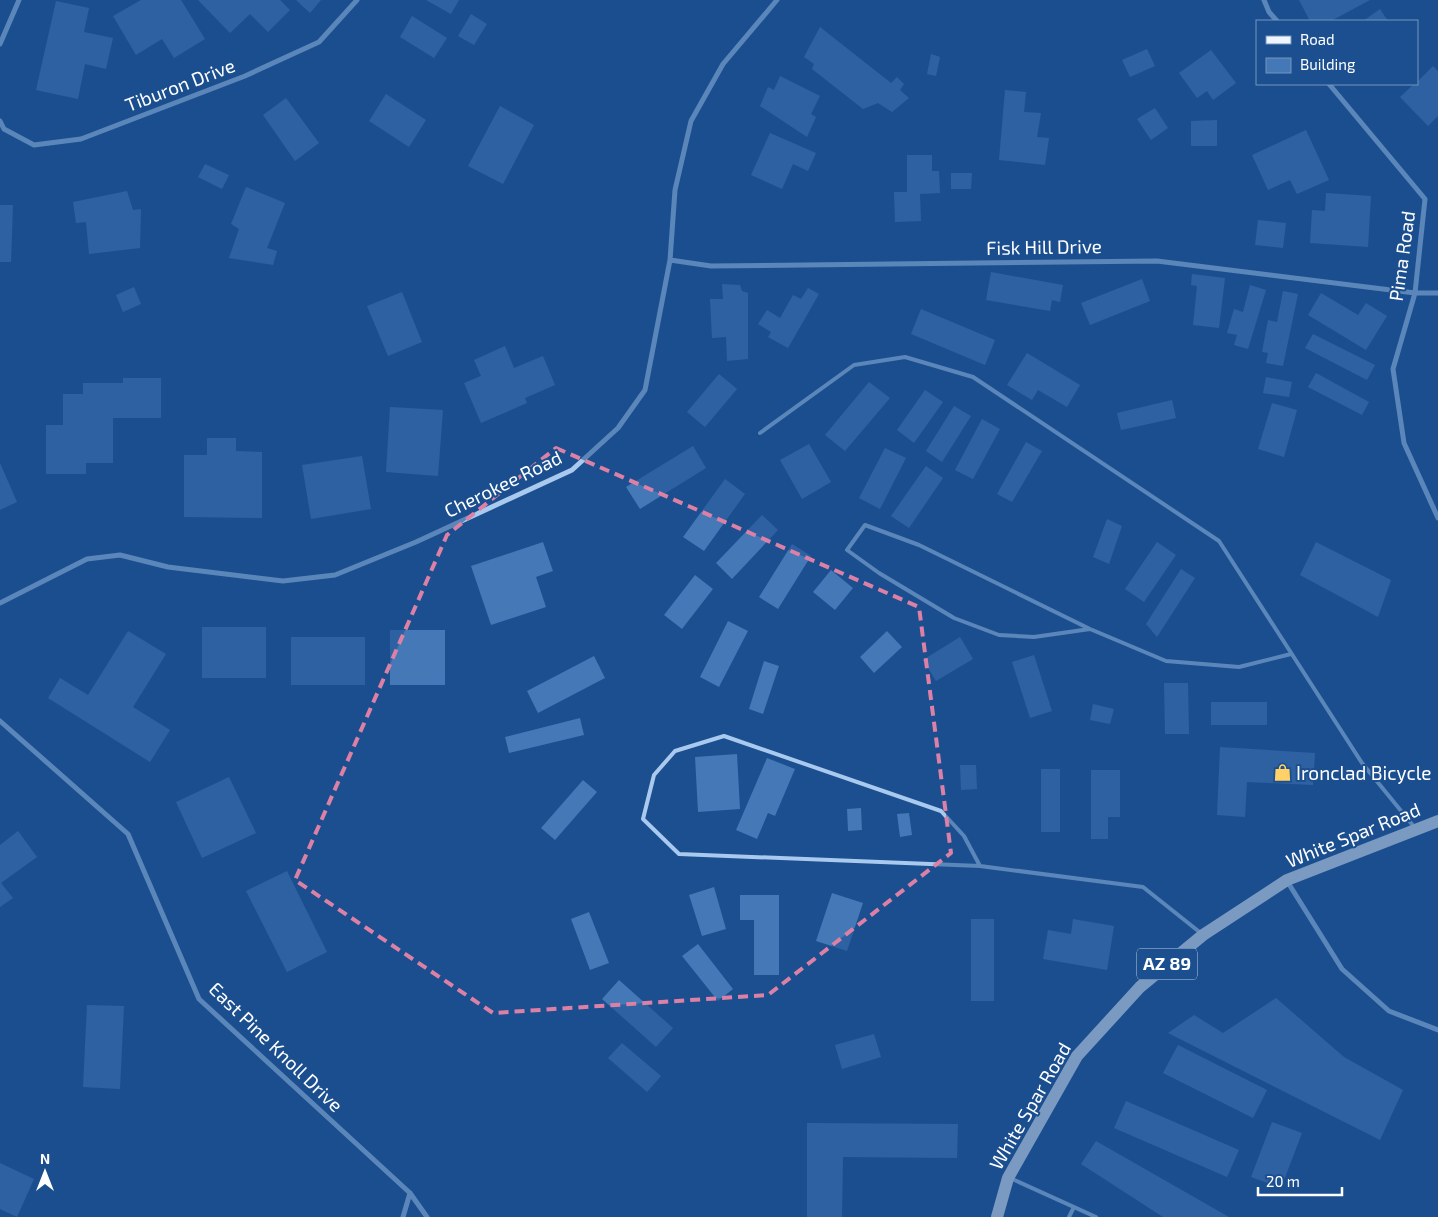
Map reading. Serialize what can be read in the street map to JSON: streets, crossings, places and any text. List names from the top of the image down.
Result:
{
  "streets": {
    "main road": ["White Spar Road", "AZ 89"],
    "street": [
      "Tiburon Drive",
      "Fisk Hill Drive",
      "Pima Road",
      "Cherokee Road",
      "East Pine Knoll Drive"
    ]
  },
  "crossings": [
    ["Fisk Hill Drive", "Pima Road"],
    ["Fisk Hill Drive", "Cherokee Road"]
  ],
  "places": {
    "shop": ["Ironclad Bicycle"]
  },
  "legend": ["Road", "Building"],
  "scale_bar": "20 m",
  "north": "top"
}
